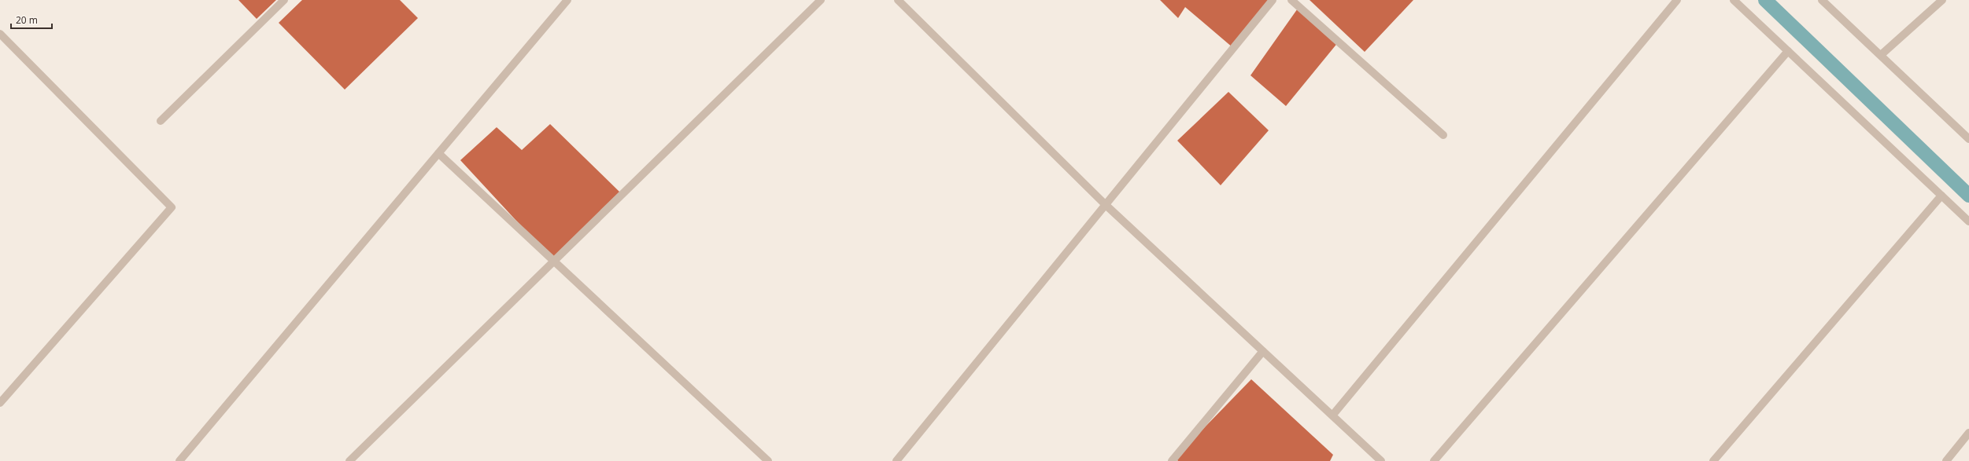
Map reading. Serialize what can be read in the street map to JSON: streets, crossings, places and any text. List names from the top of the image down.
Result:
{
  "scale_bar": "20 m"
}
